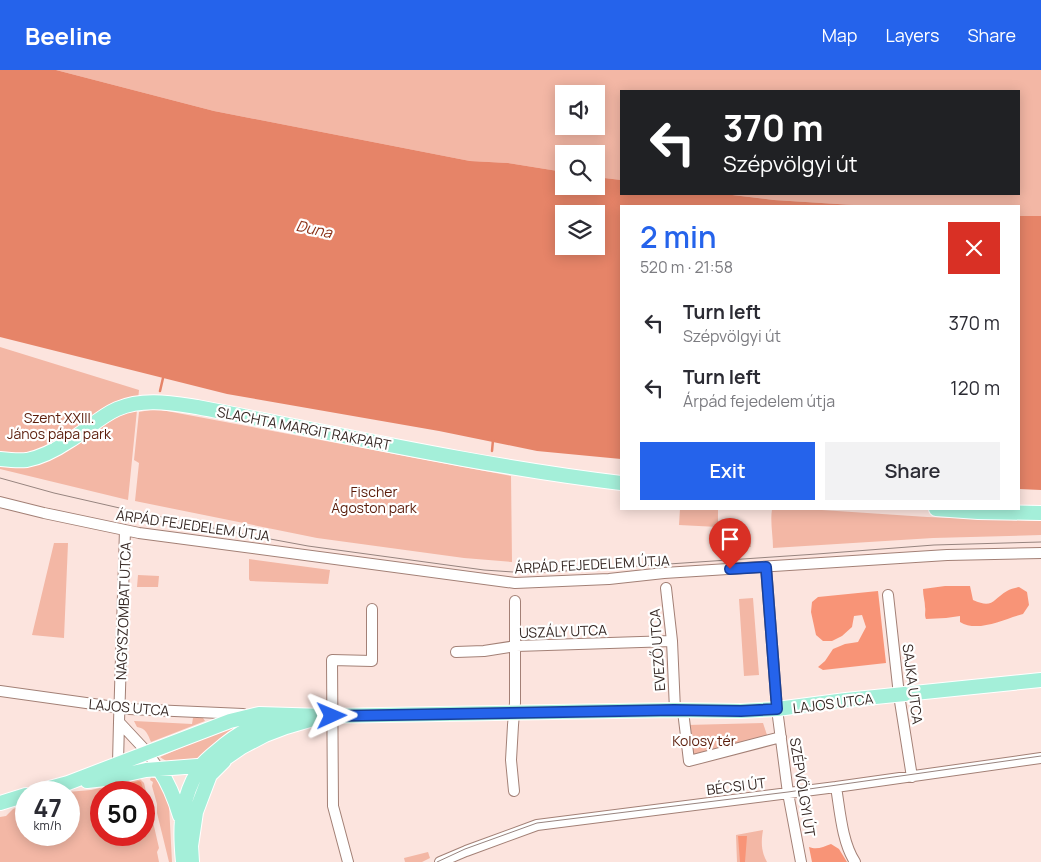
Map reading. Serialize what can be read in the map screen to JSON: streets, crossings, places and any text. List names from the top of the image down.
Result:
{
  "streets": {
    "main road": ["SLACHTA MARGIT RAKPART", "LAJOS UTCA"],
    "street": [
      "ÁRPÁD FEJEDELEM ÚTJA",
      "NAGYSZOMBAT UTCA",
      "USZÁLY UTCA",
      "EVEZŐ UTCA",
      "SAJKA UTCA",
      "BÉCSI ÚT",
      "SZÉPVÖLGYI ÚT"
    ]
  },
  "crossings": [
    ["ÁRPÁD FEJEDELEM ÚTJA", "NAGYSZOMBAT UTCA"],
    ["ÁRPÁD FEJEDELEM ÚTJA", "SZÉPVÖLGYI ÚT"],
    ["NAGYSZOMBAT UTCA", "LAJOS UTCA"],
    ["USZÁLY UTCA", "EVEZŐ UTCA"],
    ["EVEZŐ UTCA", "LAJOS UTCA"],
    ["SAJKA UTCA", "LAJOS UTCA"],
    ["SAJKA UTCA", "BÉCSI ÚT"],
    ["LAJOS UTCA", "SZÉPVÖLGYI ÚT"],
    ["BÉCSI ÚT", "SZÉPVÖLGYI ÚT"]
  ],
  "water": ["Duna"],
  "parks": ["Szent XXIII. János pápa park", "Fischer Ágoston park", "Kolosy tér"],
  "page": {
    "header": "Beeline",
    "nav": ["Map", "Layers", "Share"],
    "turn": ["370 m", "Szépvölgyi út"],
    "heading": ["2 min", "520 m · 21:58"],
    "list": [
      {
        "name": "Turn left",
        "note": "Szépvölgyi út",
        "value": "370 m"
      },
      {
        "name": "Turn left",
        "note": "Árpád fejedelem útja",
        "value": "120 m"
      }
    ],
    "buttons": ["Exit", "Share"],
    "speed": "47 km/h",
    "limit": "50"
  }
}
